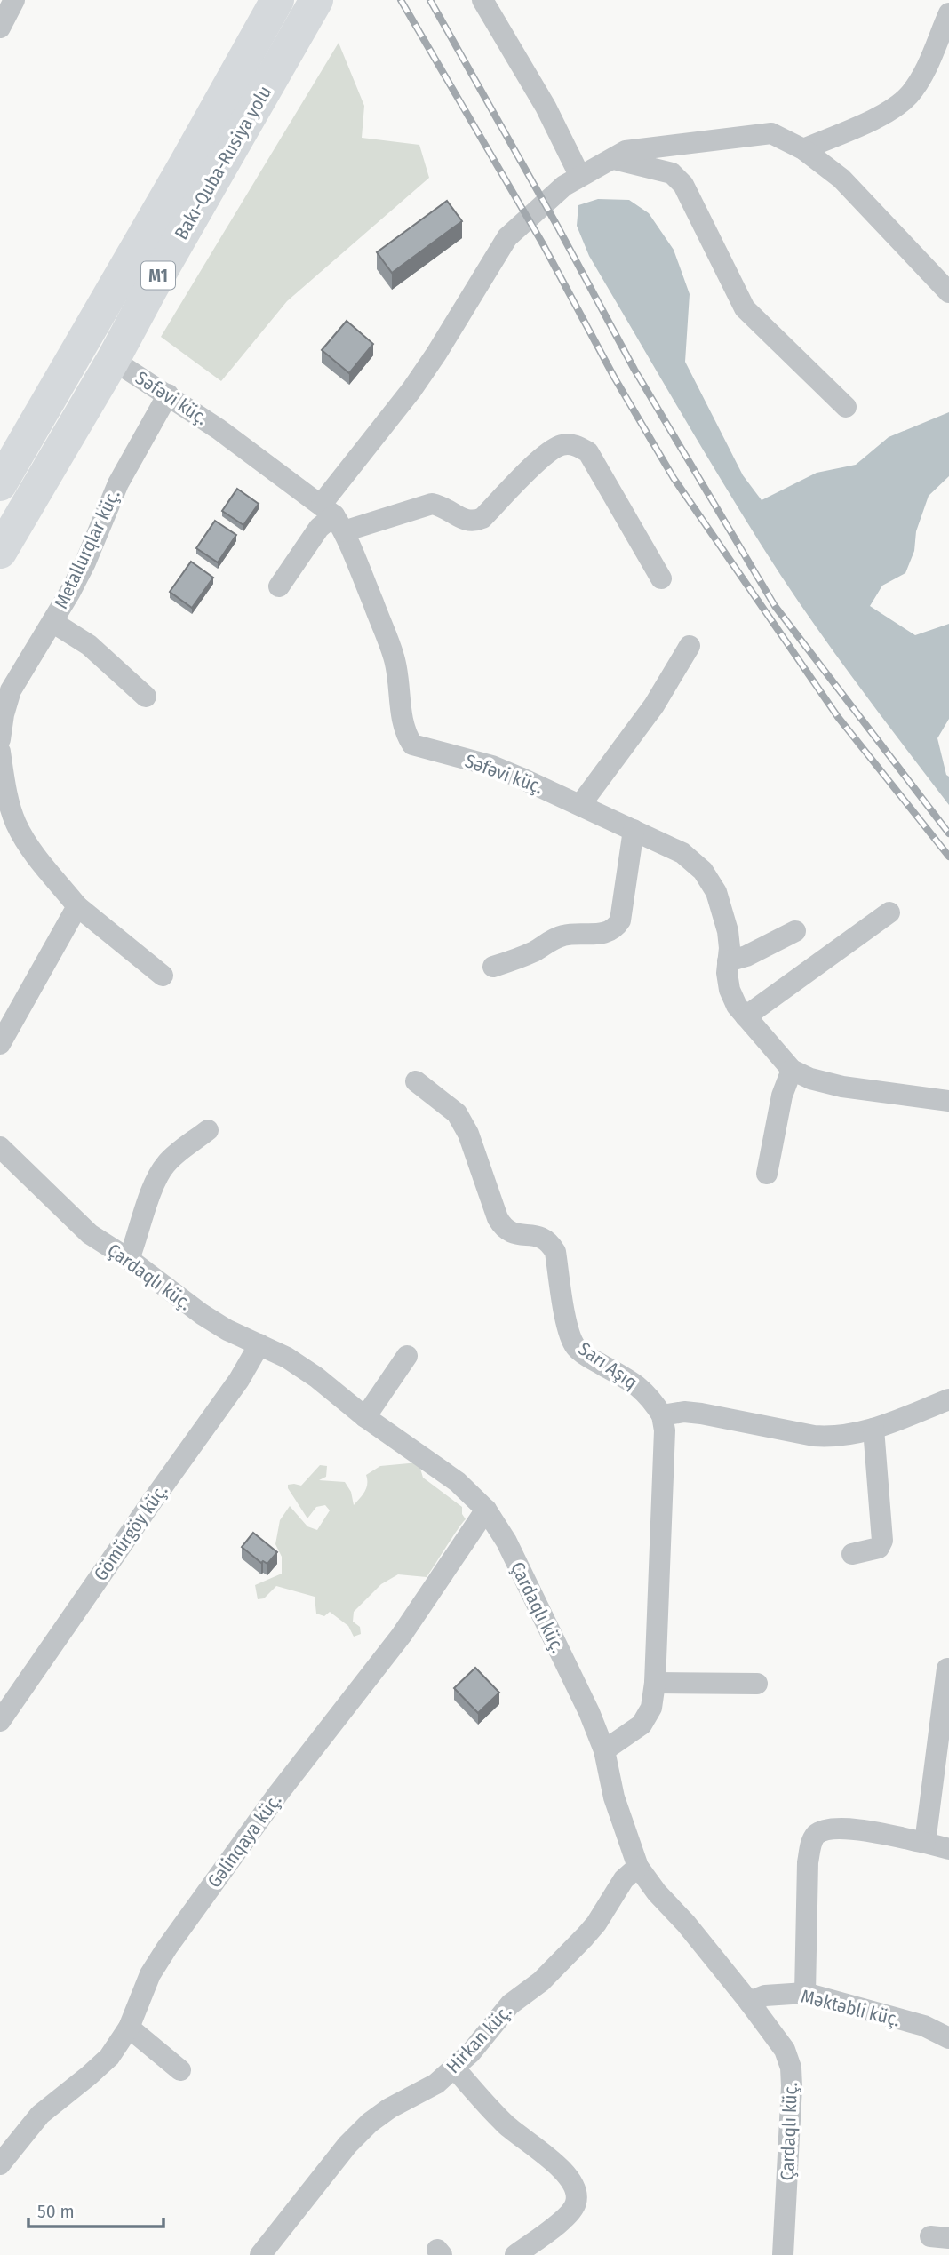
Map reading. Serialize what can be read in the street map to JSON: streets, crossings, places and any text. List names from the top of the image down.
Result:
{
  "streets": {
    "highway": ["Bakı-Quba-Rusiya yolu", "M1"],
    "street": [
      "Səfəvi küç.",
      "Metallurqlar küç.",
      "Çardaqlı küç.",
      "Sarı Aşıq",
      "Gömürgöy küç.",
      "Gəlinqaya küç.",
      "Məktəbli küç.",
      "Hirkan küç."
    ]
  },
  "crossings": [
    ["Bakı-Quba-Rusiya yolu", "Səfəvi küç."],
    ["Səfəvi küç.", "Metallurqlar küç."],
    ["Çardaqlı küç.", "Gömürgöy küç."],
    ["Çardaqlı küç.", "Gəlinqaya küç."],
    ["Çardaqlı küç.", "Məktəbli küç."],
    ["Çardaqlı küç.", "Hirkan küç."]
  ],
  "scale_bar": "50 m"
}
